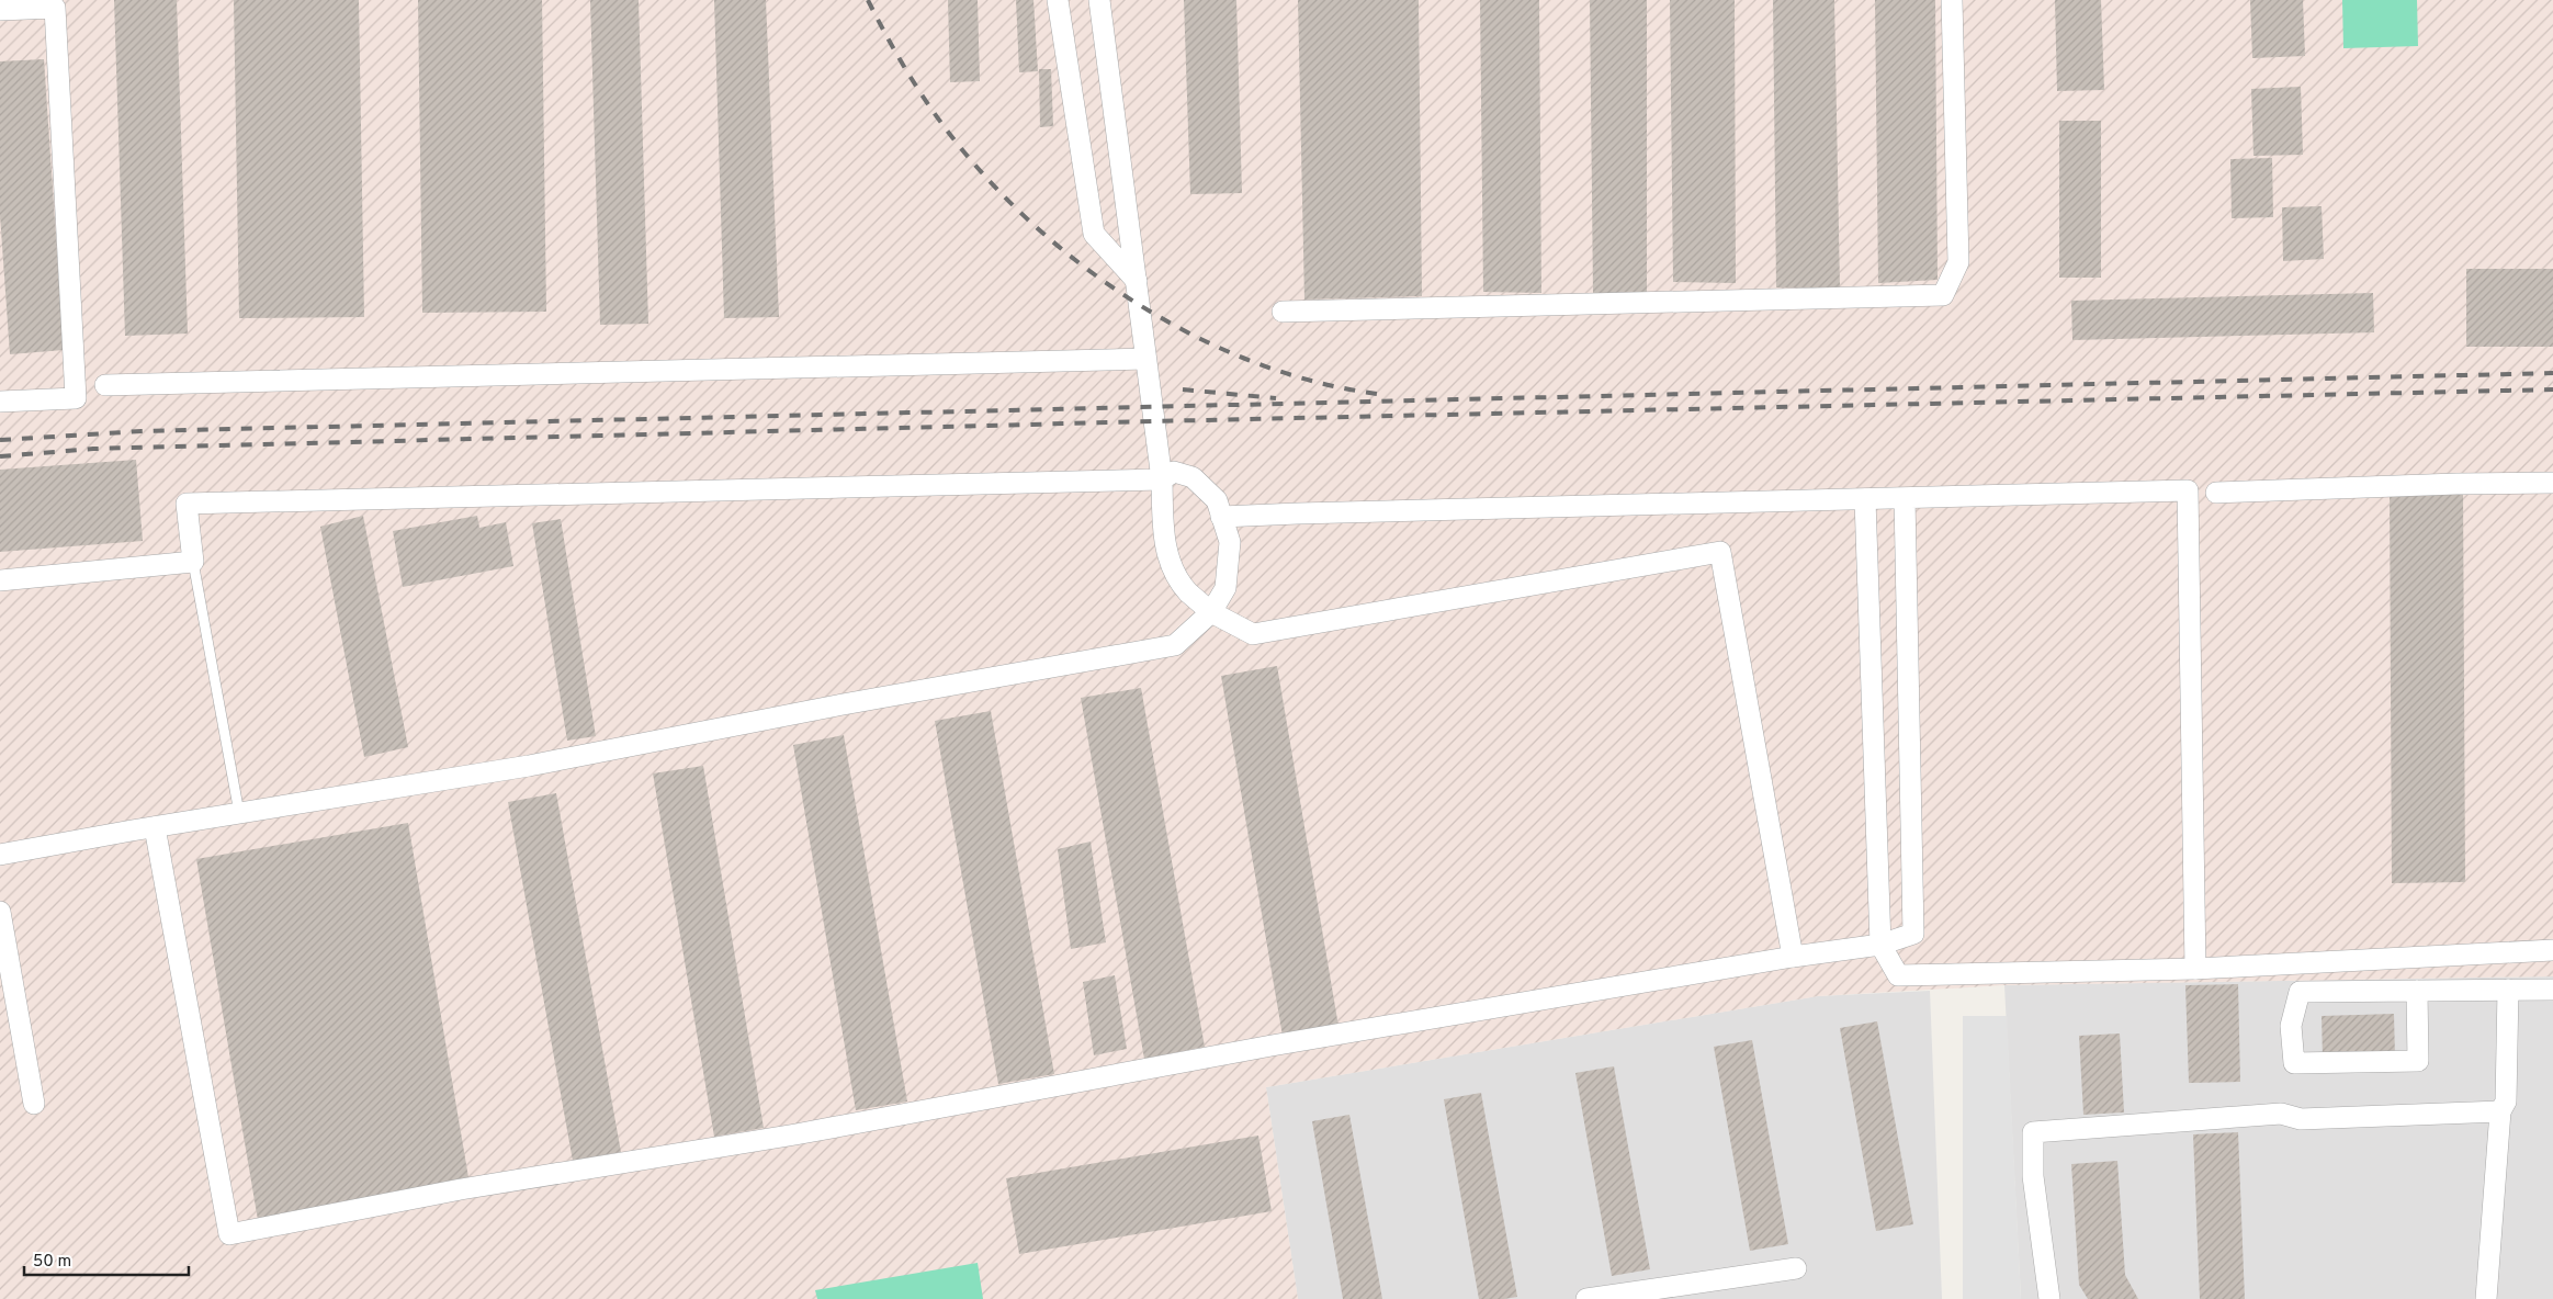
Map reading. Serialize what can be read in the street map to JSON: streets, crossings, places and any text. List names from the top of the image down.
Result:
{
  "scale_bar": "50 m"
}
